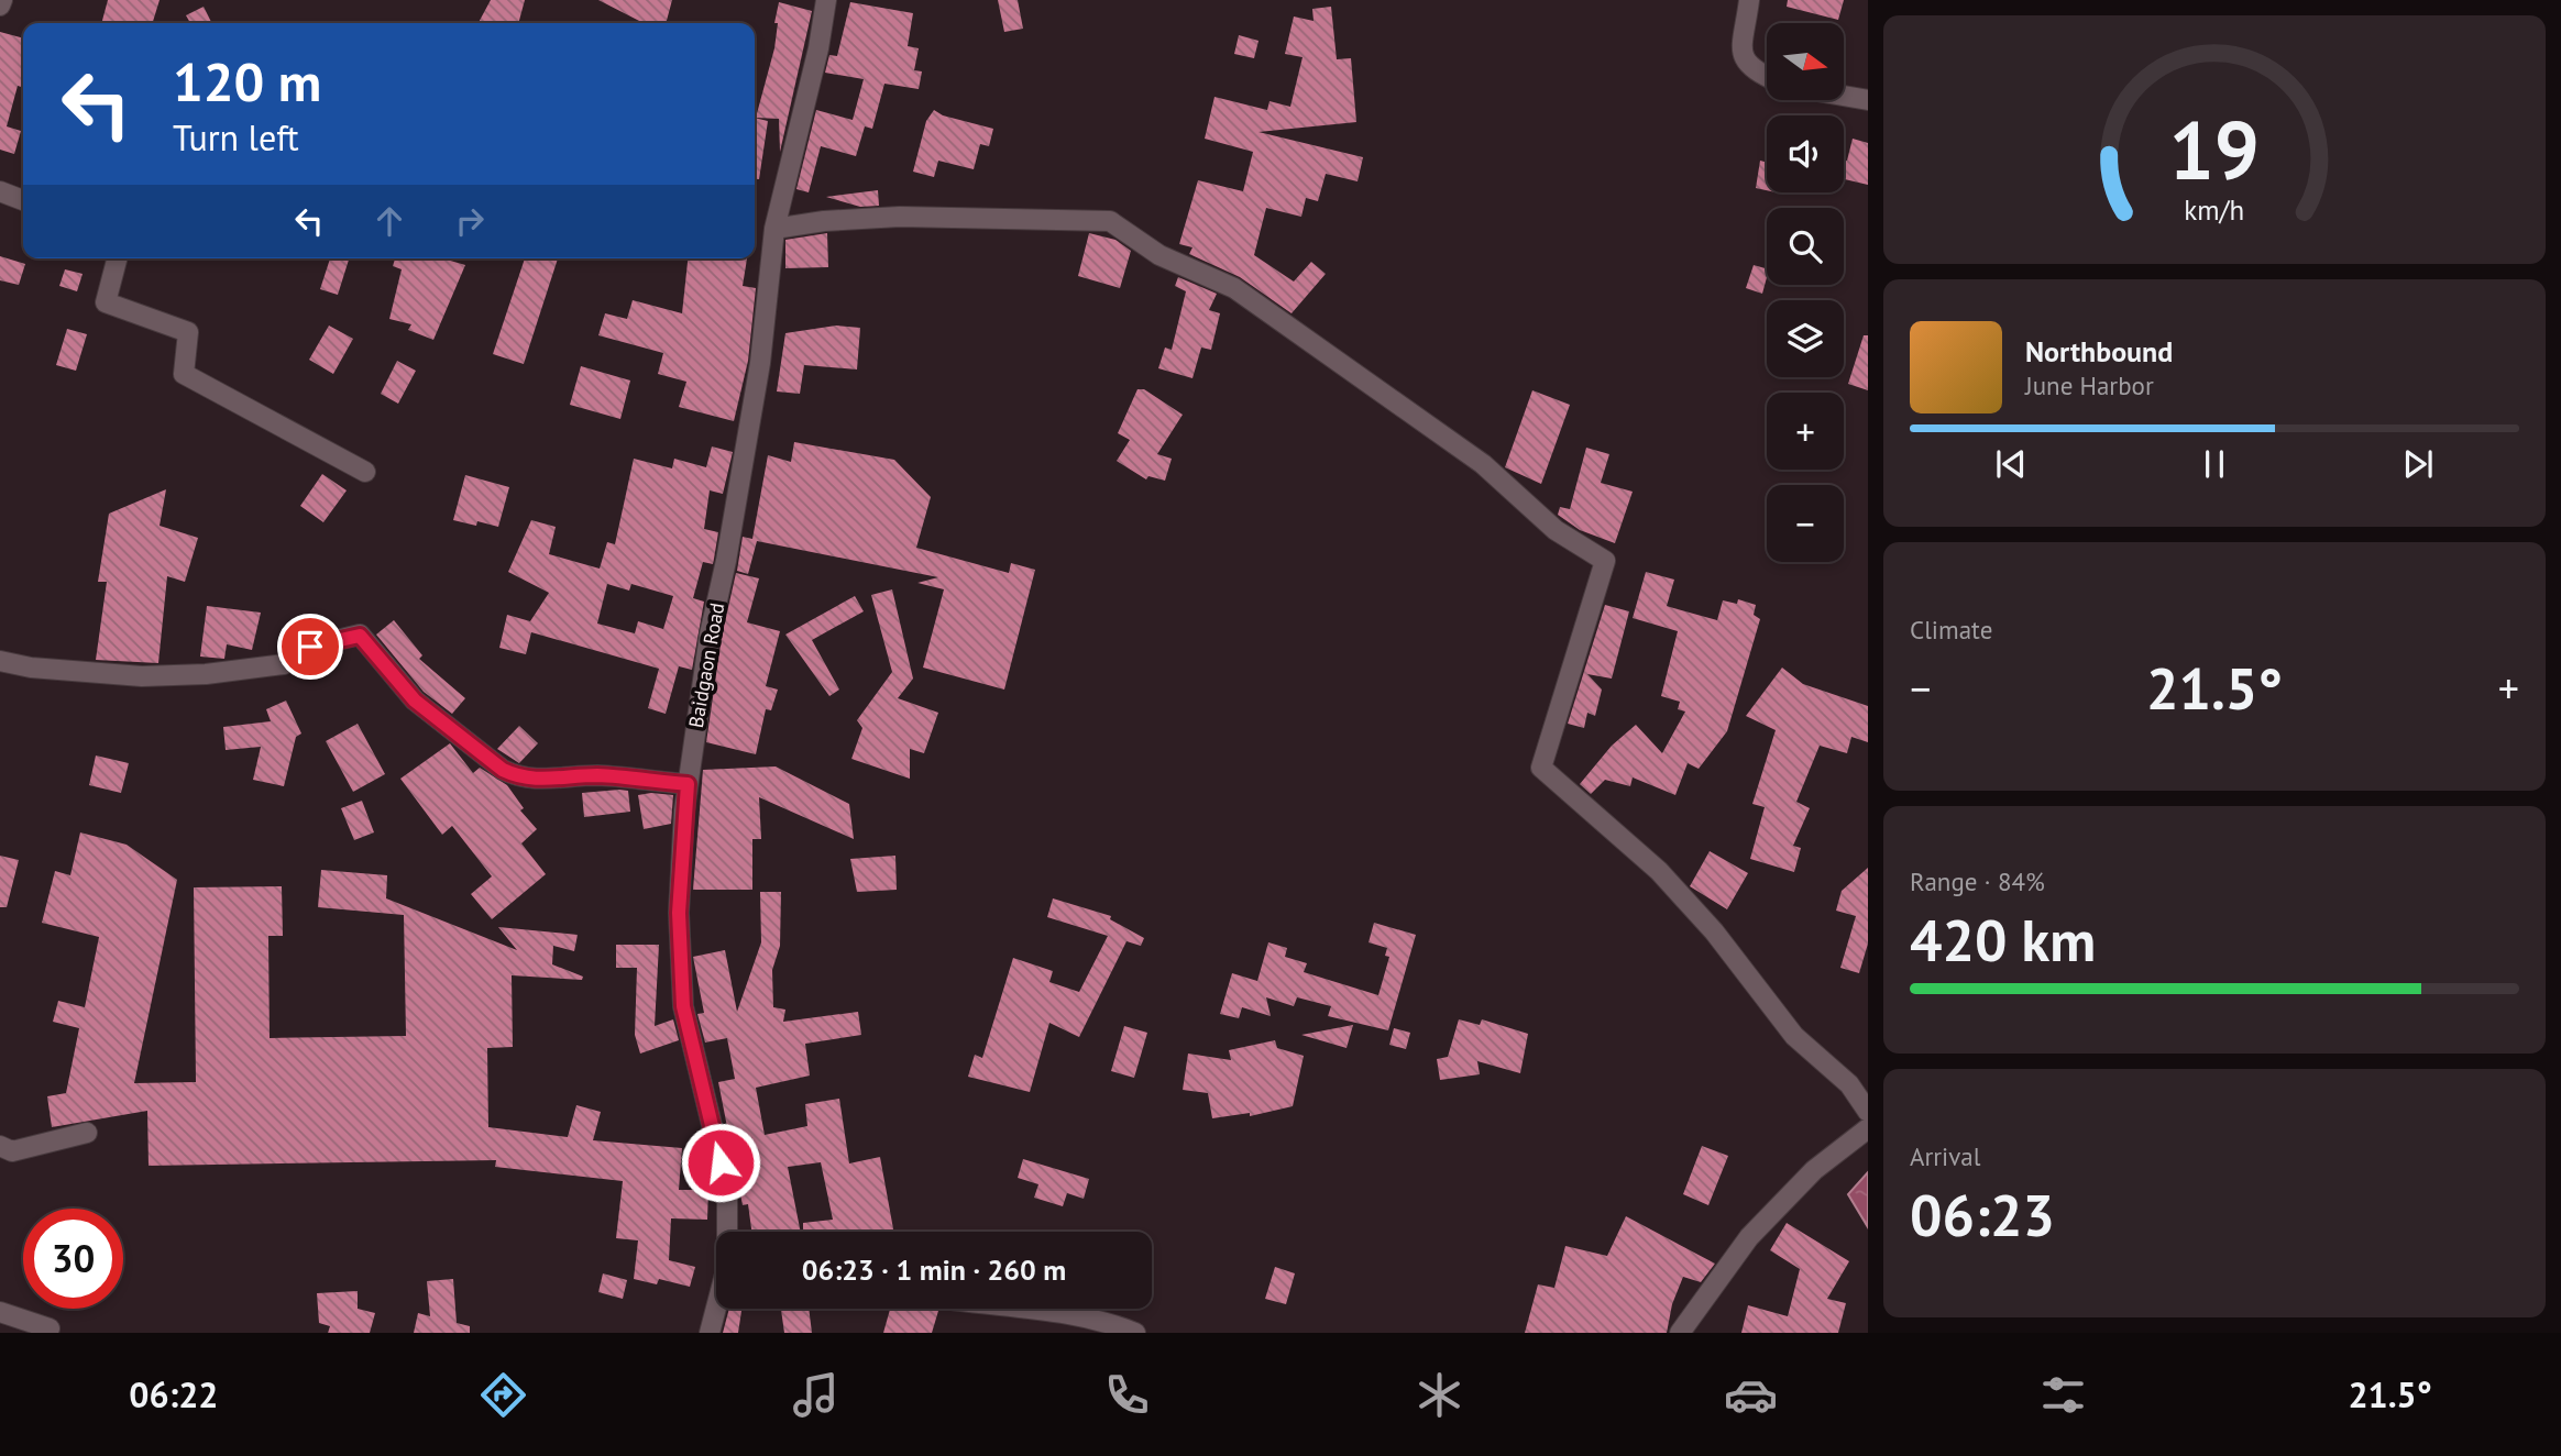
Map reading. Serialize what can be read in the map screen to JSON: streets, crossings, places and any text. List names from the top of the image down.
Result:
{
  "streets": {
    "street": ["Baidgaon Road"]
  },
  "north": "right",
  "page": {
    "map_buttons": ["+", "−"],
    "turn": ["120 m", "Turn left"],
    "song": ["Northbound", "June Harbor"],
    "tile": [
      "Climate",
      ["Range · 84%", "420 km"],
      ["Arrival", "06:23"]
    ],
    "heat": ["−", "21.5°", "+"],
    "limit": "30",
    "trip": "06:23 · 1 min · 260 m",
    "tabs": ["06:22", "21.5°"],
    "gauge": ["19", "km/h"]
  }
}
